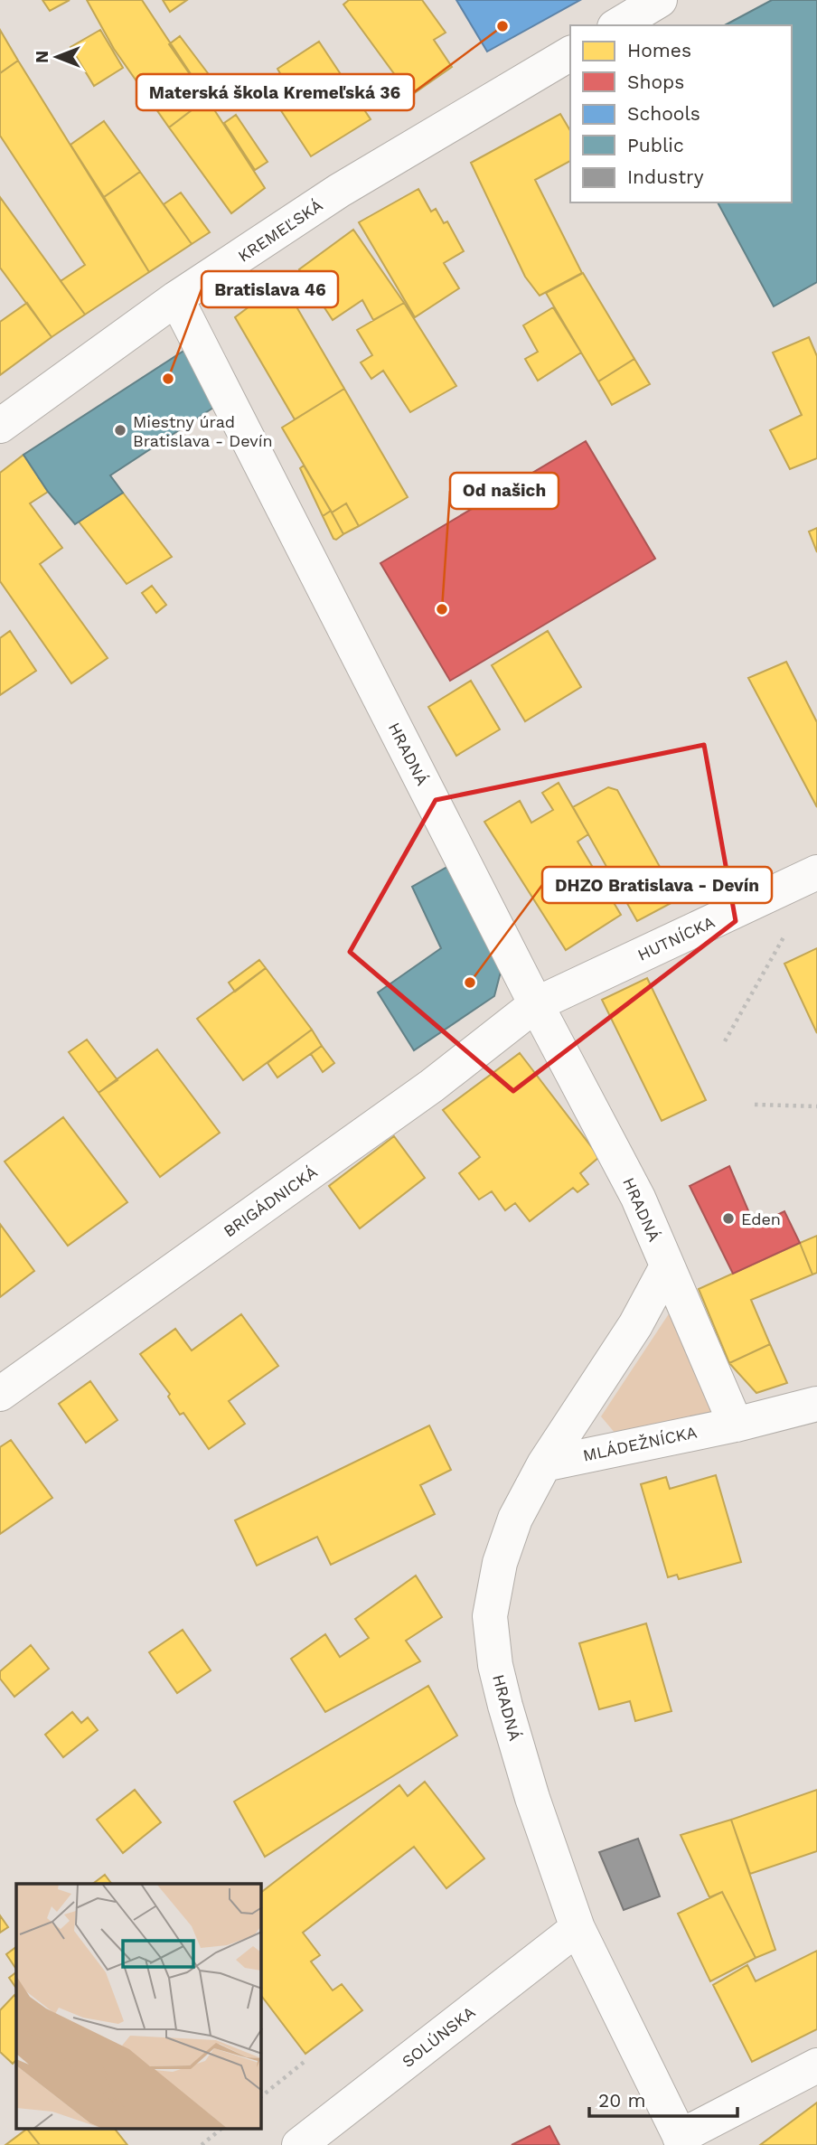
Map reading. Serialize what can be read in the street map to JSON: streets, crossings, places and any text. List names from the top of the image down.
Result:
{
  "streets": {
    "street": [
      "KREMEĽSKÁ",
      "HRADNÁ",
      "HUTNÍCKA",
      "BRIGÁDNICKÁ",
      "MLÁDEŽNÍCKA",
      "SOLÚNSKA"
    ]
  },
  "crossings": [
    ["KREMEĽSKÁ", "HRADNÁ"],
    ["HRADNÁ", "HUTNÍCKA"],
    ["HRADNÁ", "BRIGÁDNICKÁ"],
    ["HRADNÁ", "MLÁDEŽNÍCKA"],
    ["HRADNÁ", "SOLÚNSKA"],
    ["HUTNÍCKA", "BRIGÁDNICKÁ"]
  ],
  "places": [
    "Materská škola Kremeľská 36",
    "Bratislava 46",
    "Miestny úrad Bratislava - Devín",
    "Od našich",
    "DHZO Bratislava - Devín",
    "Eden"
  ],
  "legend": [
    "Homes",
    "Shops",
    "Schools",
    "Public",
    "Industry"
  ],
  "scale_bar": "20 m",
  "north": "left"
}
